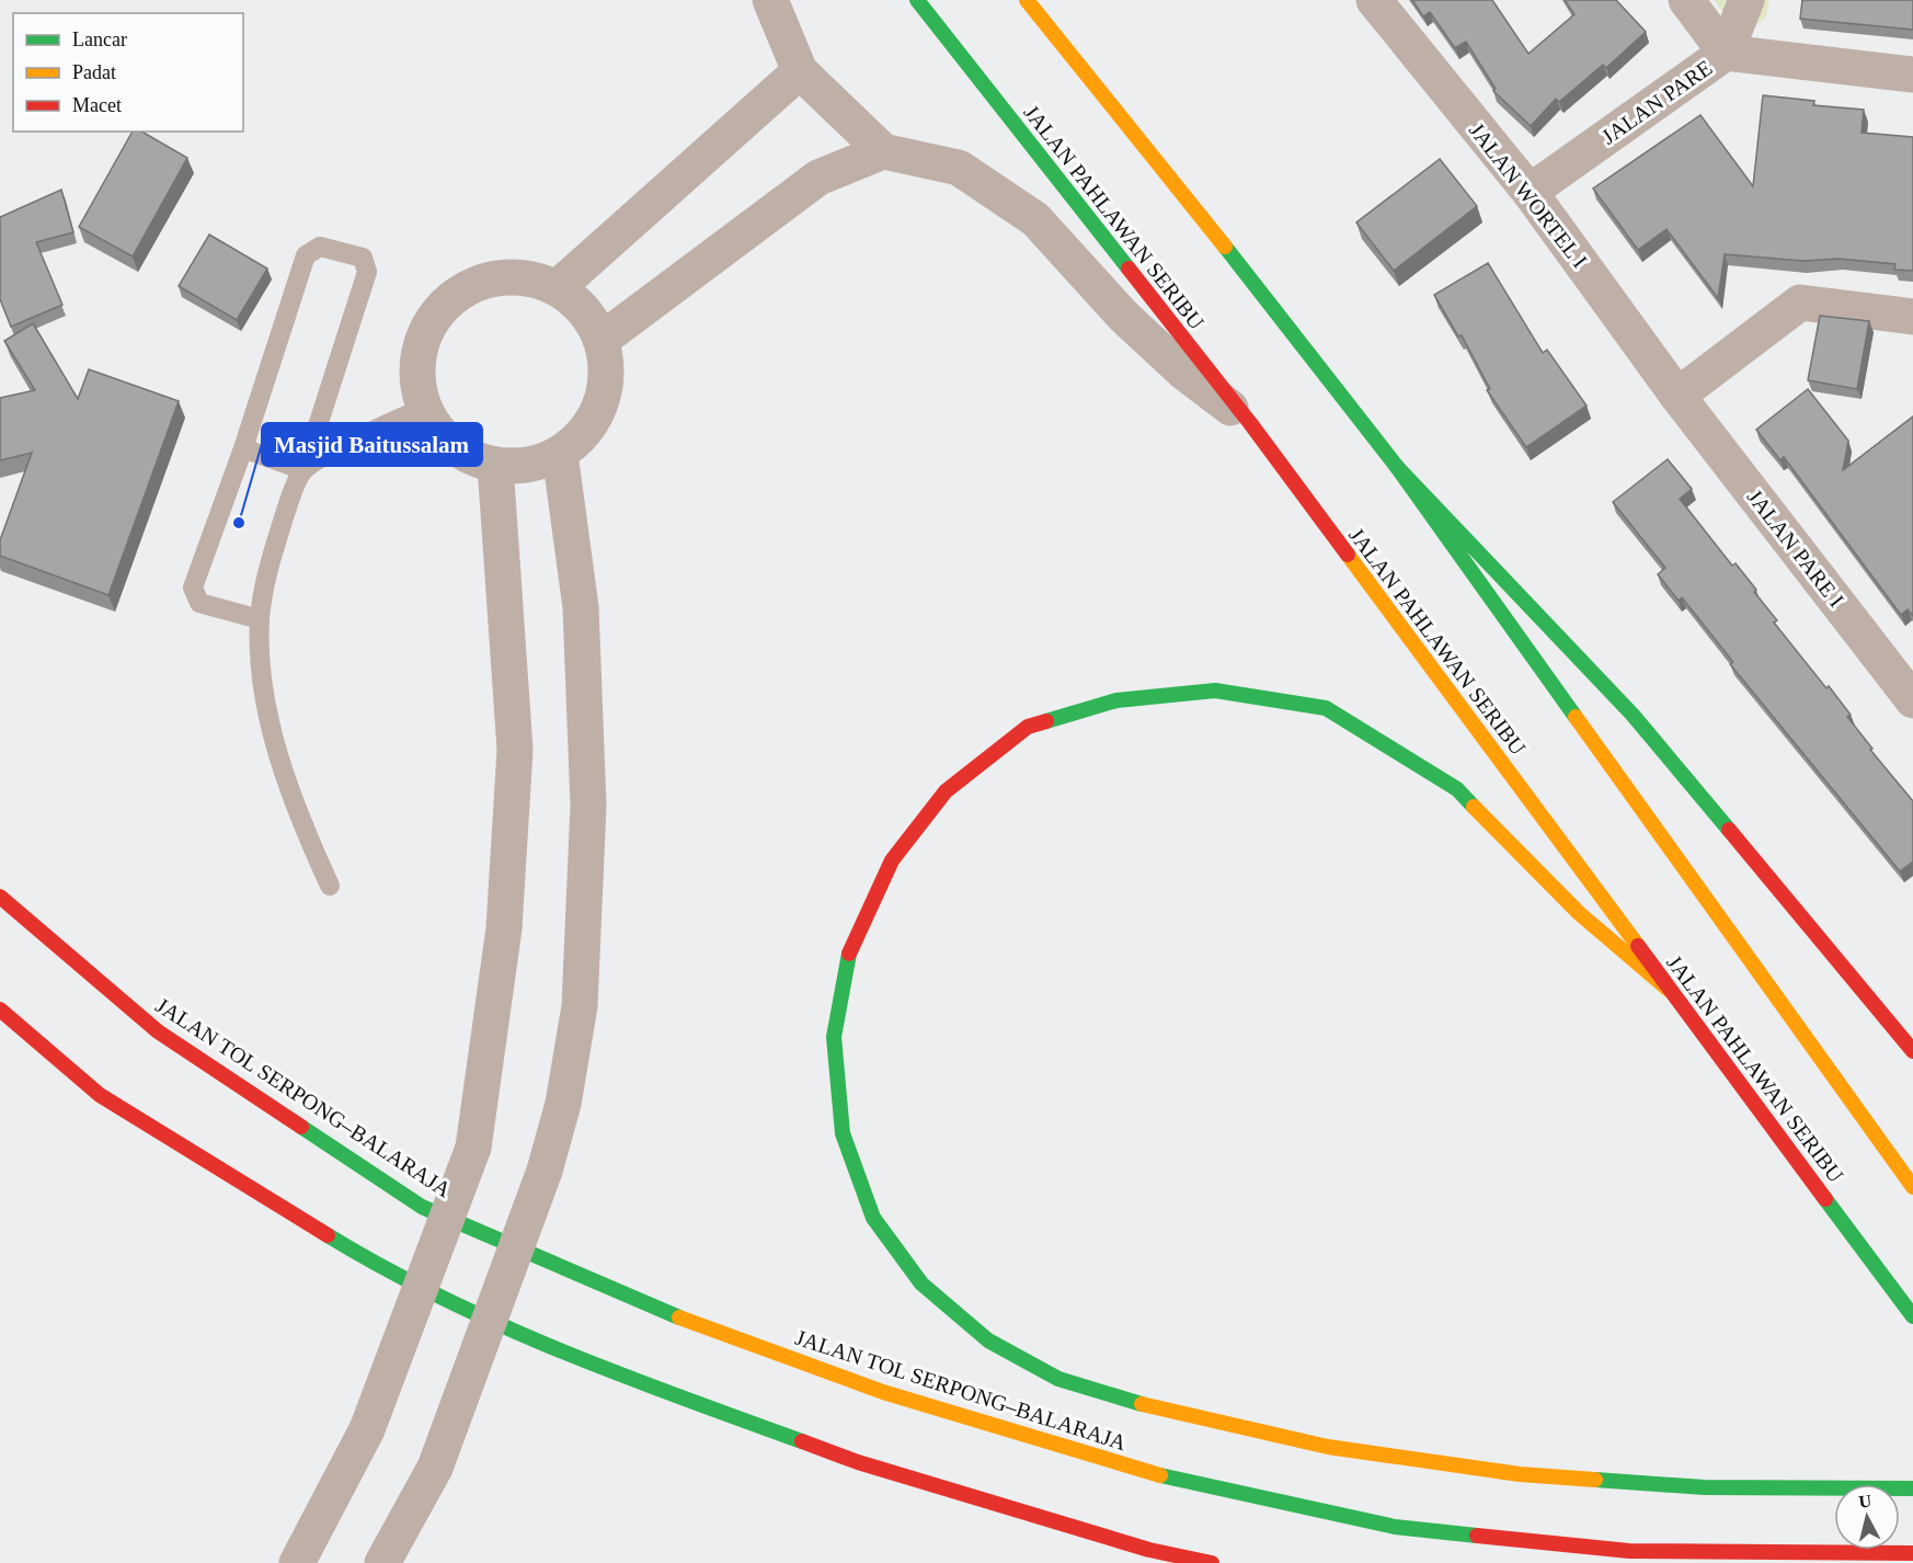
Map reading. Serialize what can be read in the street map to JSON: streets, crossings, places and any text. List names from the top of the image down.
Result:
{
  "streets": {
    "main road": ["JALAN PAHLAWAN SERIBU", "JALAN TOL SERPONG–BALARAJA"],
    "street": ["JALAN PARE", "JALAN WORTEL I", "JALAN PARE I"]
  },
  "crossings": [
    ["JALAN PARE", "JALAN WORTEL I"],
    ["JALAN WORTEL I", "JALAN PARE I"]
  ],
  "places": ["Masjid Baitussalam"],
  "legend": ["Lancar", "Padat", "Macet"],
  "north": "top"
}
